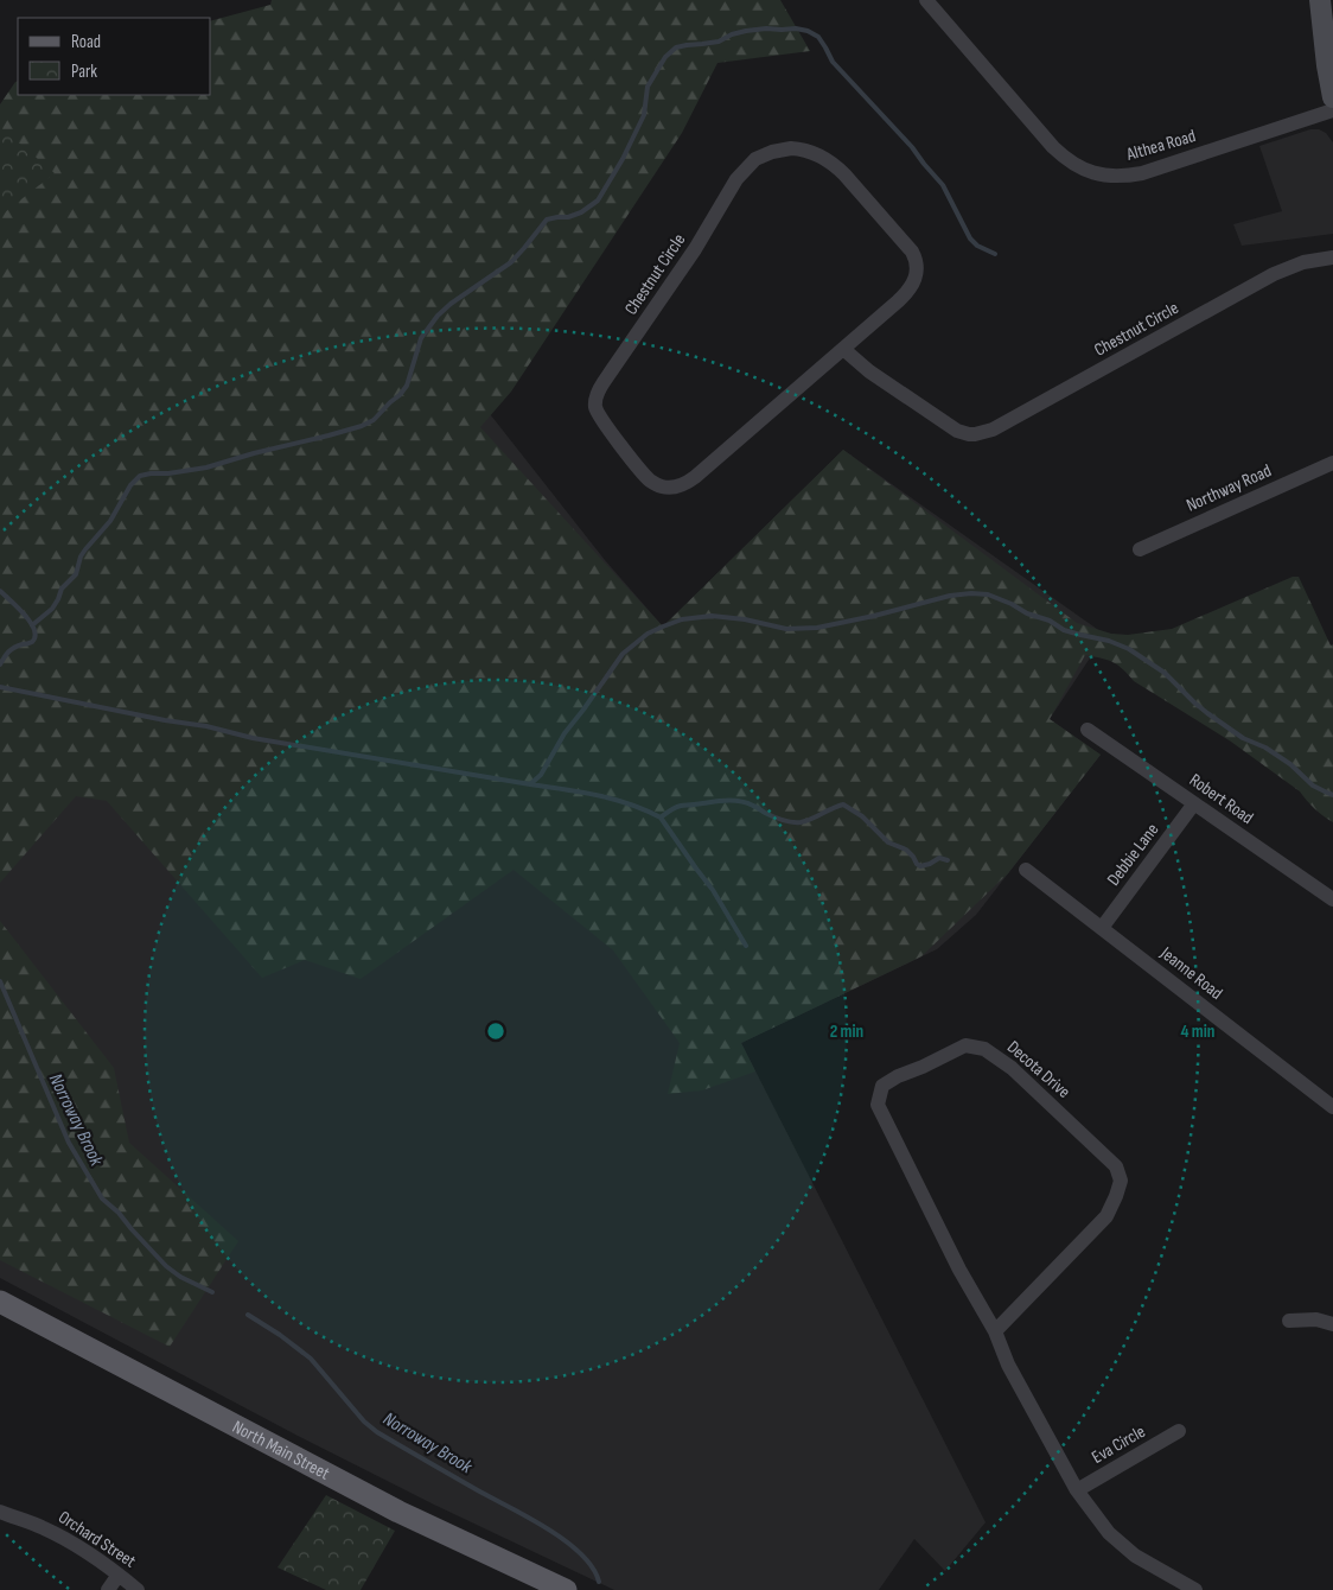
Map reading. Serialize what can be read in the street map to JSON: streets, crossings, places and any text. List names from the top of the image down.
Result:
{
  "streets": {
    "main road": ["North Main Street"],
    "street": [
      "Althea Road",
      "Chestnut Circle",
      "Northway Road",
      "Robert Road",
      "Debbie Lane",
      "Jeanne Road",
      "Decota Drive",
      "Eva Circle",
      "Orchard Street"
    ]
  },
  "crossings": [
    ["Robert Road", "Debbie Lane"],
    ["Debbie Lane", "Jeanne Road"],
    ["Decota Drive", "Eva Circle"]
  ],
  "water": ["Norroway Brook"],
  "legend": ["Road", "Park"],
  "rings": ["2 min", "4 min"]
}
